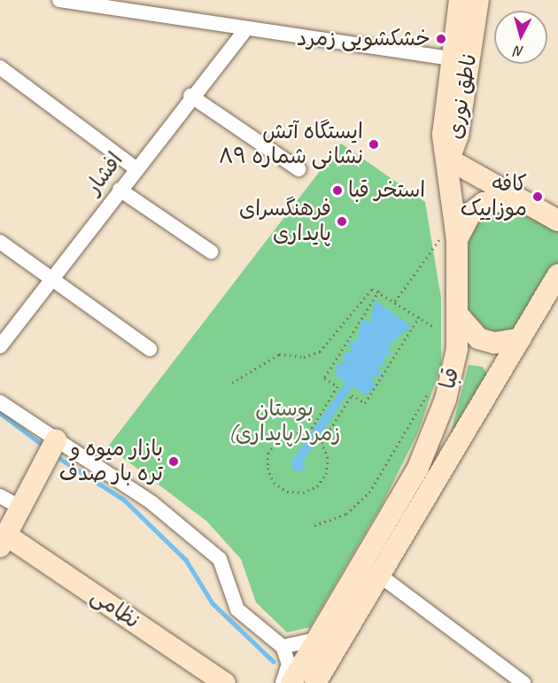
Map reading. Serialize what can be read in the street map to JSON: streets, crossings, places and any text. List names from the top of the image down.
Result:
{
  "streets": {
    "street": [
      "ناطق نوری",
      "افشار",
      "قبا",
      "نظامی"
    ]
  },
  "crossings": [
    ["ناطق نوری", "قبا"]
  ],
  "parks": ["بوستان زمرد(پایداری)"],
  "places": [
    "خشکشویی زمرد",
    "ایستگاه آتش نشانی شماره ۸۹",
    "استخر قبا",
    "کافه موزاییک",
    "فرهنگسرای پایداری",
    "بازار میوه و تره بار صدف"
  ],
  "north": "bottom"
}
